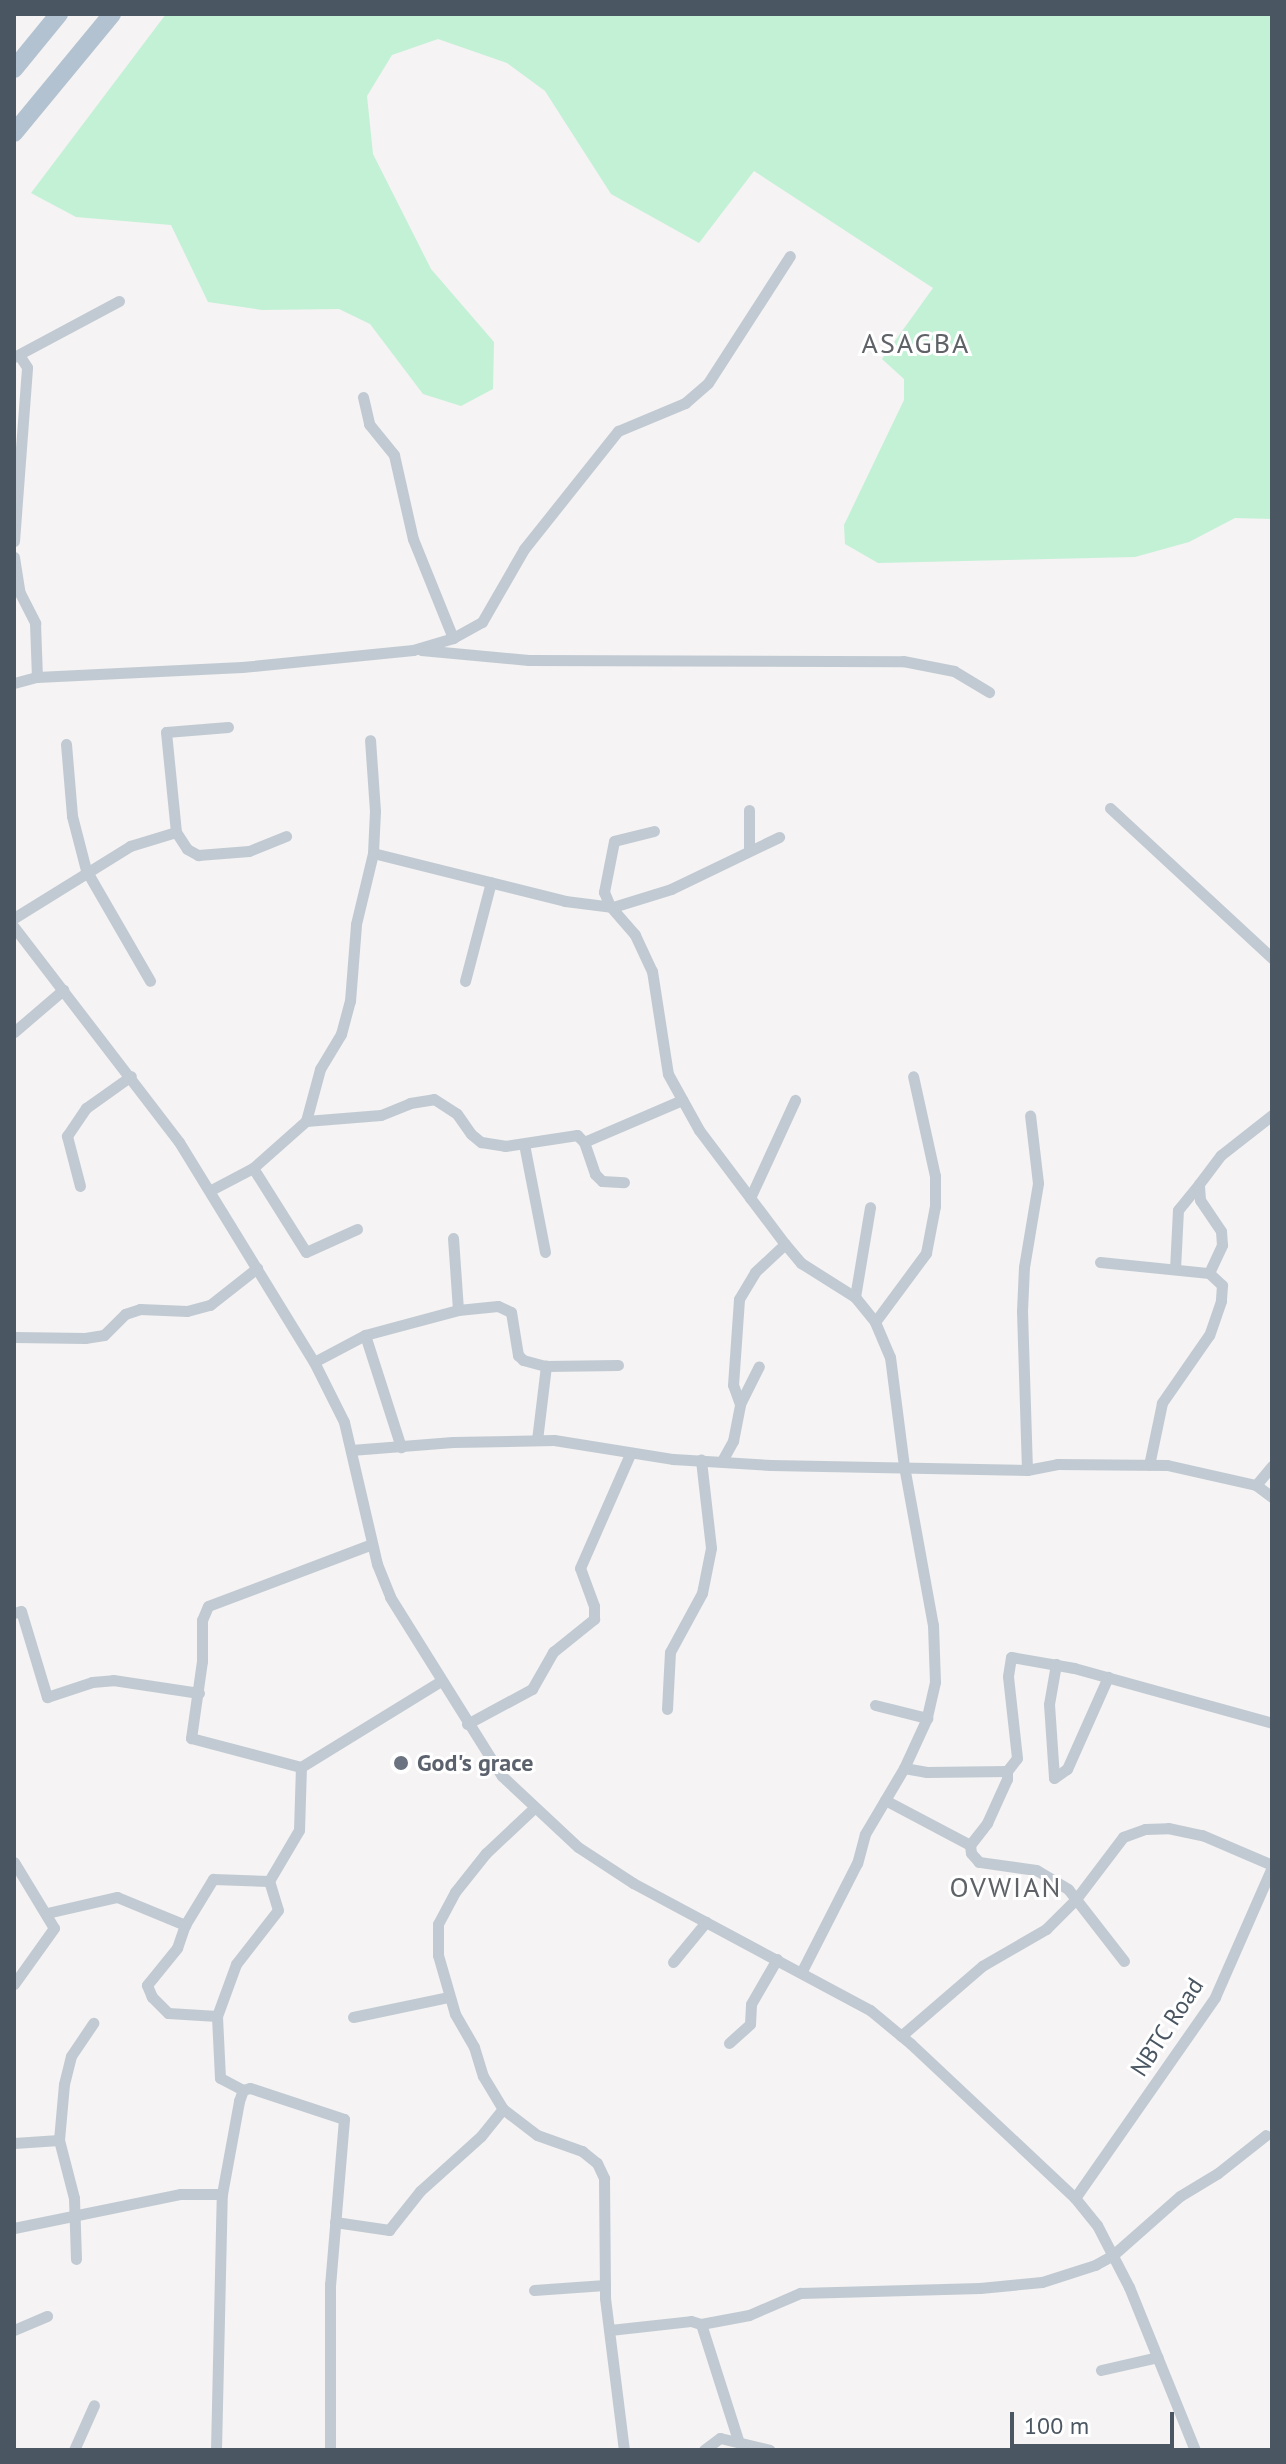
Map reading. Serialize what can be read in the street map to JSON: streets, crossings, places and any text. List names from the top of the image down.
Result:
{
  "streets": {
    "street": ["NBTC Road"]
  },
  "districts": ["ASAGBA", "OVWIAN"],
  "places": ["God's grace"],
  "scale_bar": "100 m"
}
